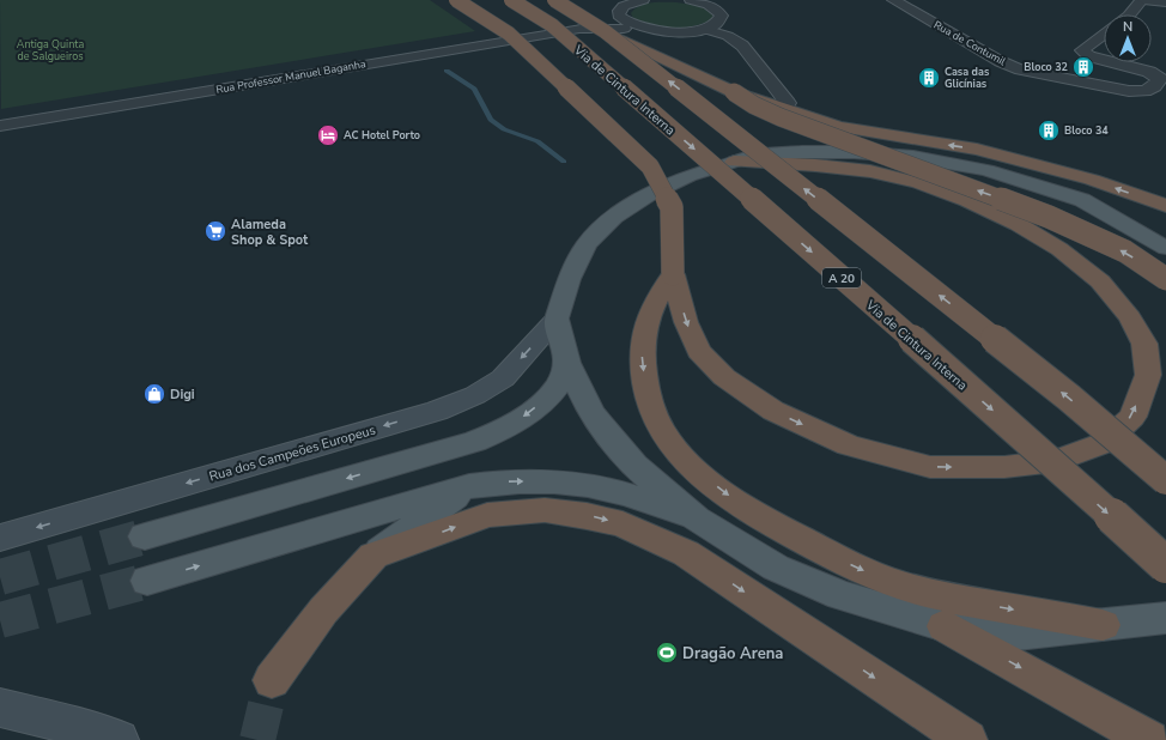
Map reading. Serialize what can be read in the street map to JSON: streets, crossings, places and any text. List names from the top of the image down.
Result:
{
  "streets": {
    "highway": ["Via de Cintura Interna", "A 20"],
    "main road": ["Rua dos Campeões Europeus"],
    "street": ["Rua de Contumil", "Rua Professor Manuel Baganha"]
  },
  "parks": ["Antiga Quinta de Salgueiros"],
  "places": {
    "building": ["Bloco 32", "Casa das Glicínias", "Bloco 34"],
    "hotel": ["AC Hotel Porto"],
    "supermarket": ["Alameda Shop & Spot"],
    "shop": ["Digi"],
    "sports": ["Dragão Arena"]
  },
  "north": "top"
}
